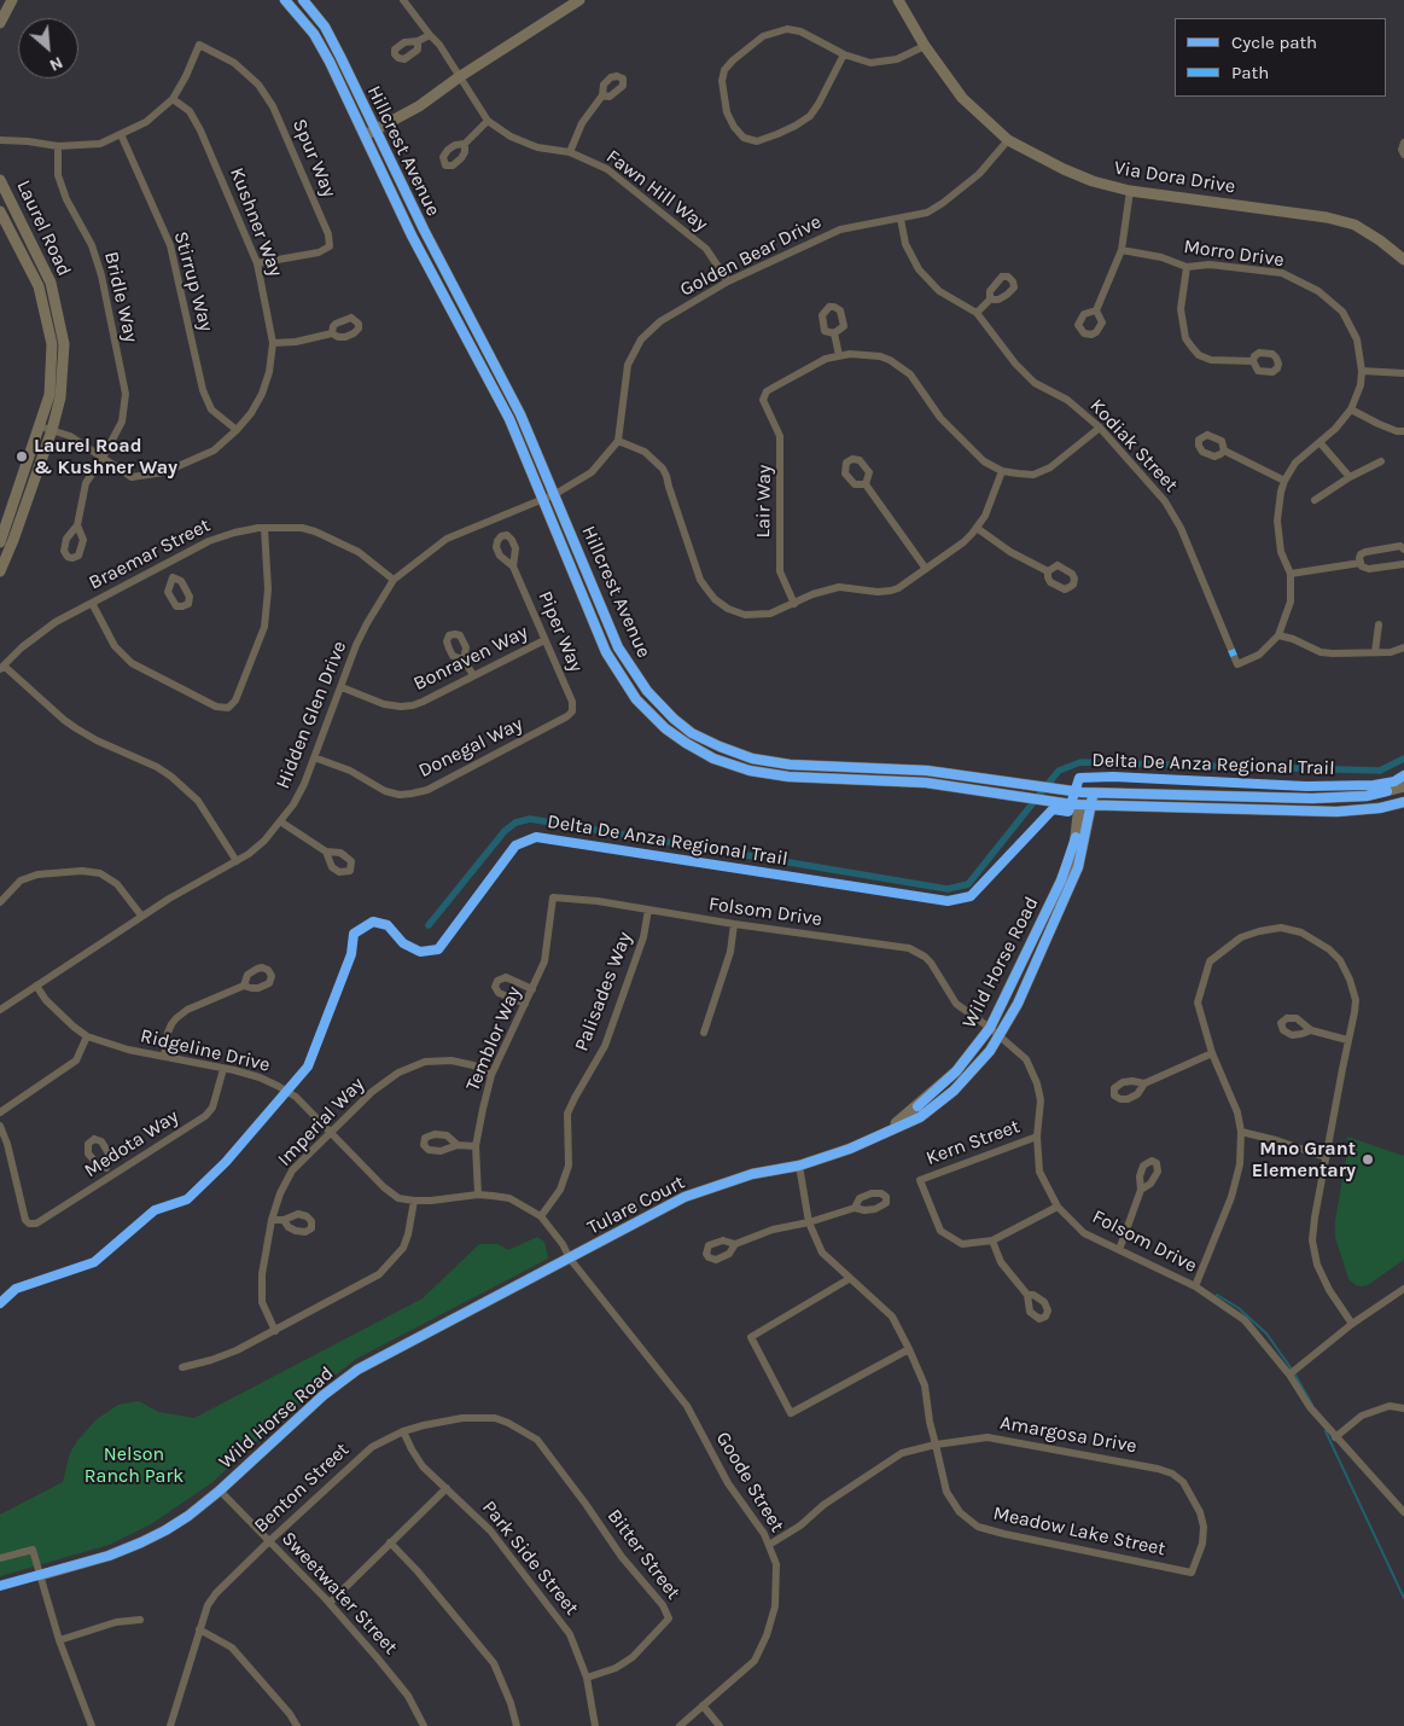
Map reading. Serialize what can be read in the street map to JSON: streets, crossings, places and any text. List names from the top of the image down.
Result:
{
  "streets": {
    "street": [
      "Hillcrest Avenue",
      "Spur Way",
      "Via Dora Drive",
      "Fawn Hill Way",
      "Kushner Way",
      "Laurel Road",
      "Morro Drive",
      "Golden Bear Drive",
      "Stirrup Way",
      "Bridle Way",
      "Kodiak Street",
      "Lair Way",
      "Braemar Street",
      "Piper Way",
      "Bonraven Way",
      "Hidden Glen Drive",
      "Donegal Way",
      "Folsom Drive",
      "Wild Horse Road",
      "Palisades Way",
      "Temblor Way",
      "Ridgeline Drive",
      "Imperial Way",
      "Kern Street",
      "Medota Way",
      "Tulare Court",
      "Amargosa Drive",
      "Goode Street",
      "Benton Street",
      "Meadow Lake Street",
      "Bitter Street",
      "Park Side Street",
      "Sweetwater Street"
    ],
    "cycle path": ["Delta De Anza Regional Trail"]
  },
  "crossings": [
    ["Hillcrest Avenue", "Hidden Glen Drive"],
    ["Hillcrest Avenue", "Wild Horse Road"],
    ["Spur Way", "Kushner Way"],
    ["Via Dora Drive", "Golden Bear Drive"],
    ["Fawn Hill Way", "Golden Bear Drive"],
    ["Kushner Way", "Laurel Road"],
    ["Kushner Way", "Stirrup Way"],
    ["Kushner Way", "Bridle Way"],
    ["Morro Drive", "Kodiak Street"],
    ["Golden Bear Drive", "Kodiak Street"],
    ["Braemar Street", "Hidden Glen Drive"],
    ["Piper Way", "Bonraven Way"],
    ["Piper Way", "Donegal Way"],
    ["Bonraven Way", "Hidden Glen Drive"],
    ["Hidden Glen Drive", "Donegal Way"],
    ["Hidden Glen Drive", "Ridgeline Drive"],
    ["Folsom Drive", "Wild Horse Road"],
    ["Folsom Drive", "Palisades Way"],
    ["Folsom Drive", "Temblor Way"],
    ["Folsom Drive", "Kern Street"],
    ["Wild Horse Road", "Ridgeline Drive"],
    ["Wild Horse Road", "Tulare Court"],
    ["Wild Horse Road", "Goode Street"],
    ["Wild Horse Road", "Meadow Lake Street"],
    ["Wild Horse Road", "Sweetwater Street"],
    ["Palisades Way", "Ridgeline Drive"],
    ["Temblor Way", "Ridgeline Drive"],
    ["Temblor Way", "Imperial Way"],
    ["Ridgeline Drive", "Imperial Way"],
    ["Ridgeline Drive", "Medota Way"],
    ["Ridgeline Drive", "Tulare Court"],
    ["Ridgeline Drive", "Goode Street"],
    ["Tulare Court", "Goode Street"],
    ["Amargosa Drive", "Goode Street"],
    ["Amargosa Drive", "Meadow Lake Street"],
    ["Benton Street", "Bitter Street"],
    ["Benton Street", "Park Side Street"],
    ["Benton Street", "Sweetwater Street"],
    ["Bitter Street", "Park Side Street"]
  ],
  "parks": ["Nelson Ranch Park"],
  "places": ["Laurel Road & Kushner Way", "Mno Grant Elementary"],
  "legend": ["Cycle path", "Path"],
  "north": "bottom right"
}
